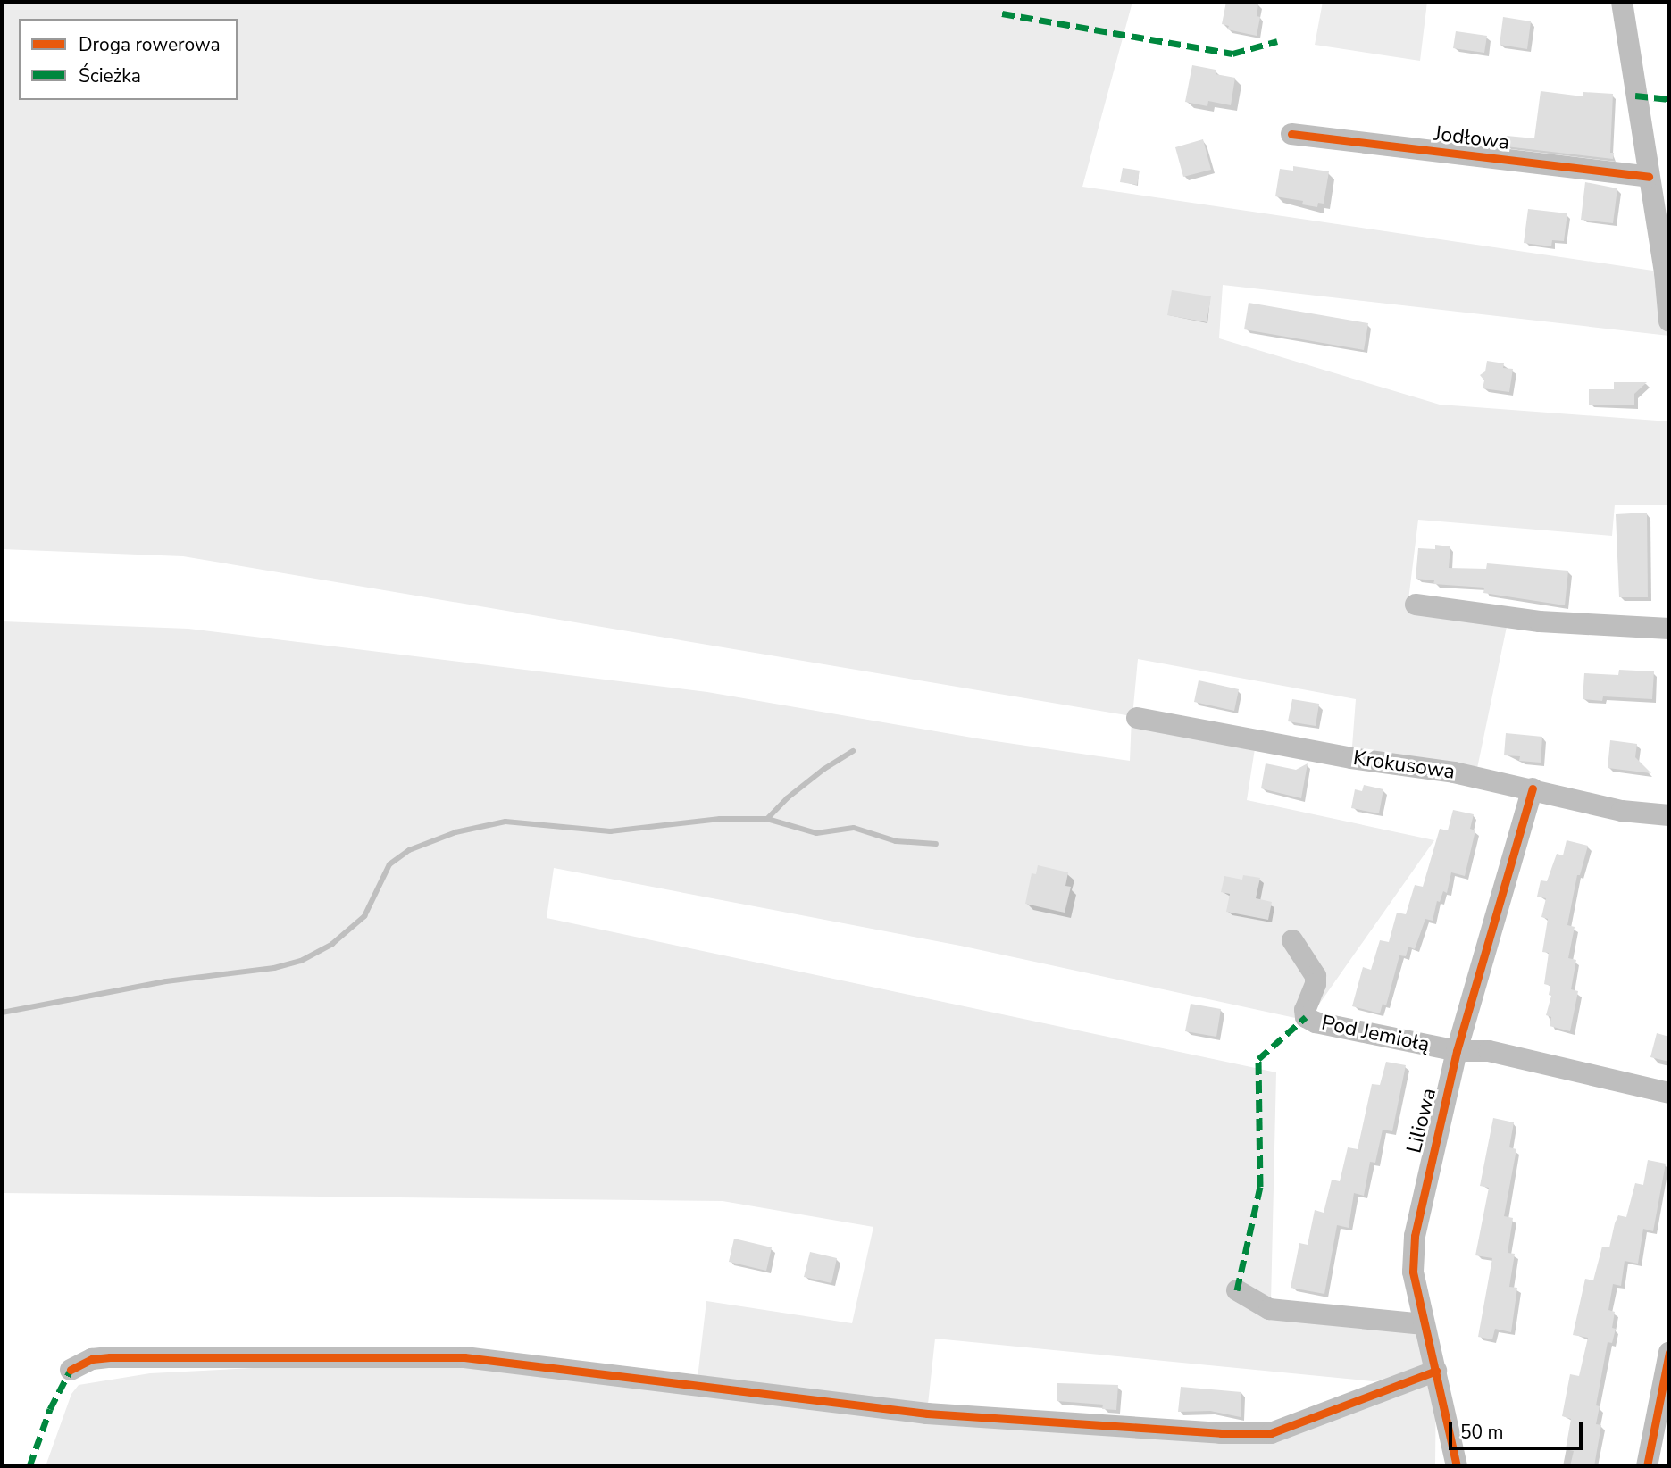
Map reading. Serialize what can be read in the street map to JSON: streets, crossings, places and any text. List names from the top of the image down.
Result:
{
  "streets": {
    "street": [
      "Jodłowa",
      "Krokusowa",
      "Pod Jemiołą",
      "Liliowa"
    ]
  },
  "crossings": [
    ["Krokusowa", "Liliowa"],
    ["Pod Jemiołą", "Liliowa"]
  ],
  "legend": ["Droga rowerowa", "Ścieżka"],
  "scale_bar": "50 m"
}
